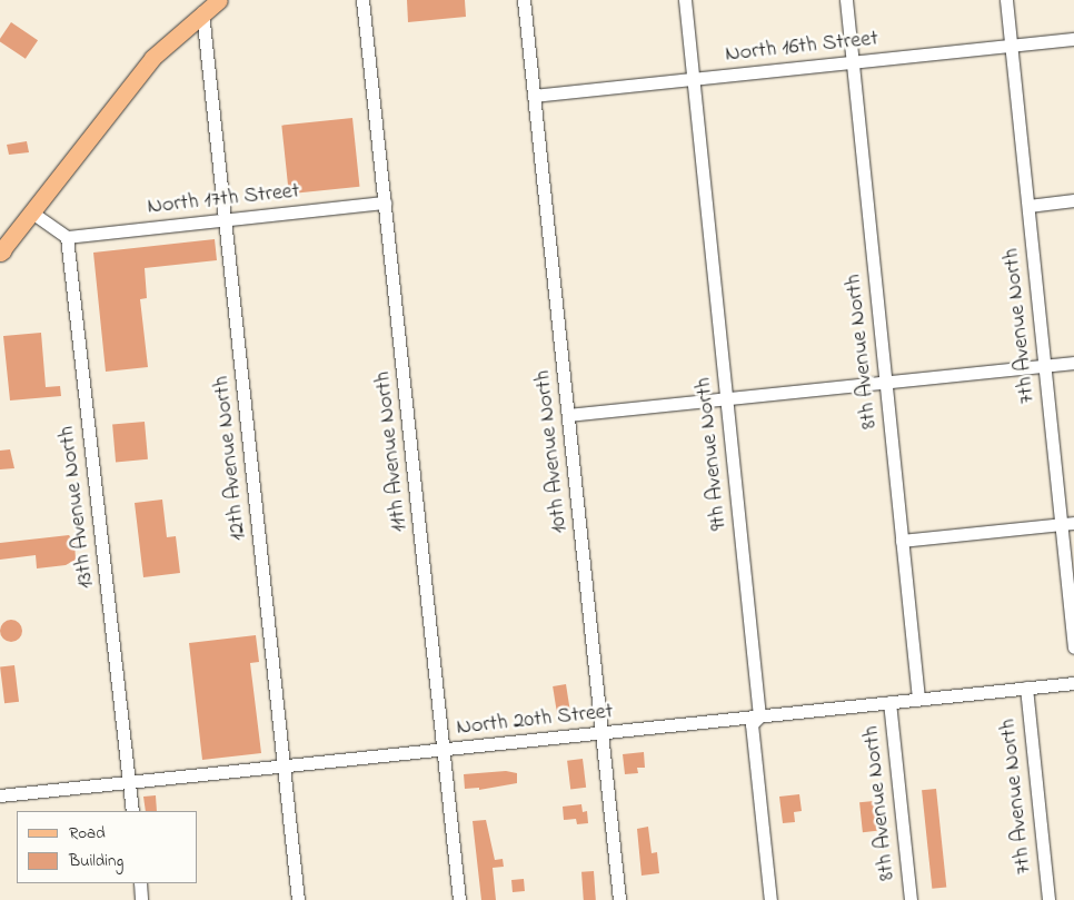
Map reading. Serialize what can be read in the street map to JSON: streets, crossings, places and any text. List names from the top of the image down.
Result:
{
  "streets": {
    "street": [
      "North 16th Street",
      "North 17th Street",
      "7th Avenue North",
      "8th Avenue North",
      "11th Avenue North",
      "10th Avenue North",
      "9th Avenue North",
      "12th Avenue North",
      "13th Avenue North",
      "North 20th Street"
    ]
  },
  "crossings": [
    ["North 16th Street", "7th Avenue North"],
    ["North 16th Street", "8th Avenue North"],
    ["North 16th Street", "10th Avenue North"],
    ["North 16th Street", "9th Avenue North"],
    ["North 17th Street", "11th Avenue North"],
    ["North 17th Street", "12th Avenue North"],
    ["North 17th Street", "13th Avenue North"],
    ["7th Avenue North", "North 20th Street"],
    ["8th Avenue North", "North 20th Street"],
    ["11th Avenue North", "North 20th Street"],
    ["10th Avenue North", "North 20th Street"],
    ["9th Avenue North", "North 20th Street"],
    ["12th Avenue North", "North 20th Street"],
    ["13th Avenue North", "North 20th Street"]
  ],
  "legend": ["Road", "Building"]
}
